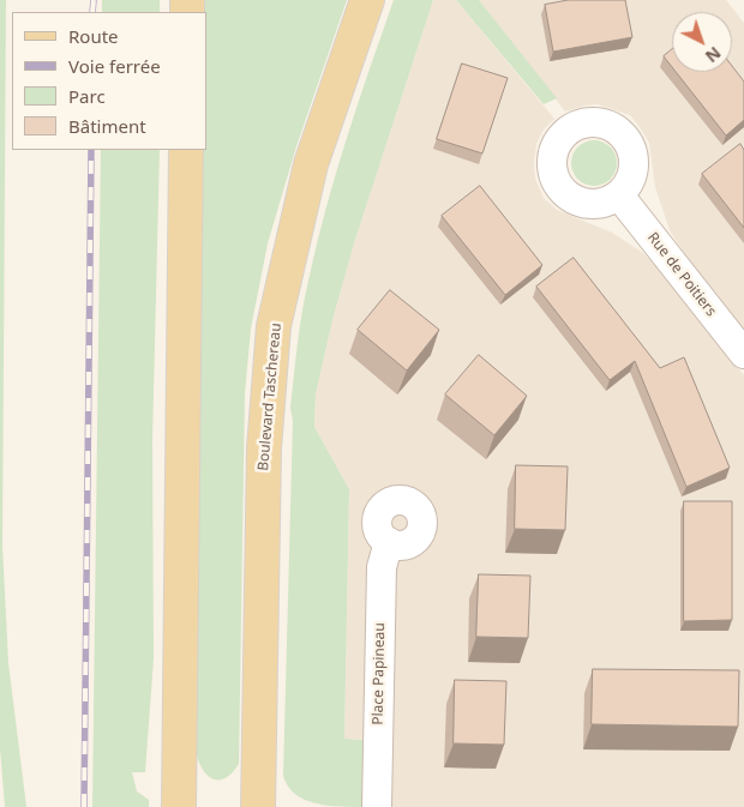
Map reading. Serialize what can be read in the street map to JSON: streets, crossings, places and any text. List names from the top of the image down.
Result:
{
  "streets": {
    "main road": ["Boulevard Taschereau"],
    "street": ["Rue de Poitiers", "Place Papineau"]
  },
  "legend": [
    "Route",
    "Voie ferrée",
    "Parc",
    "Bâtiment"
  ],
  "north": "bottom right"
}
